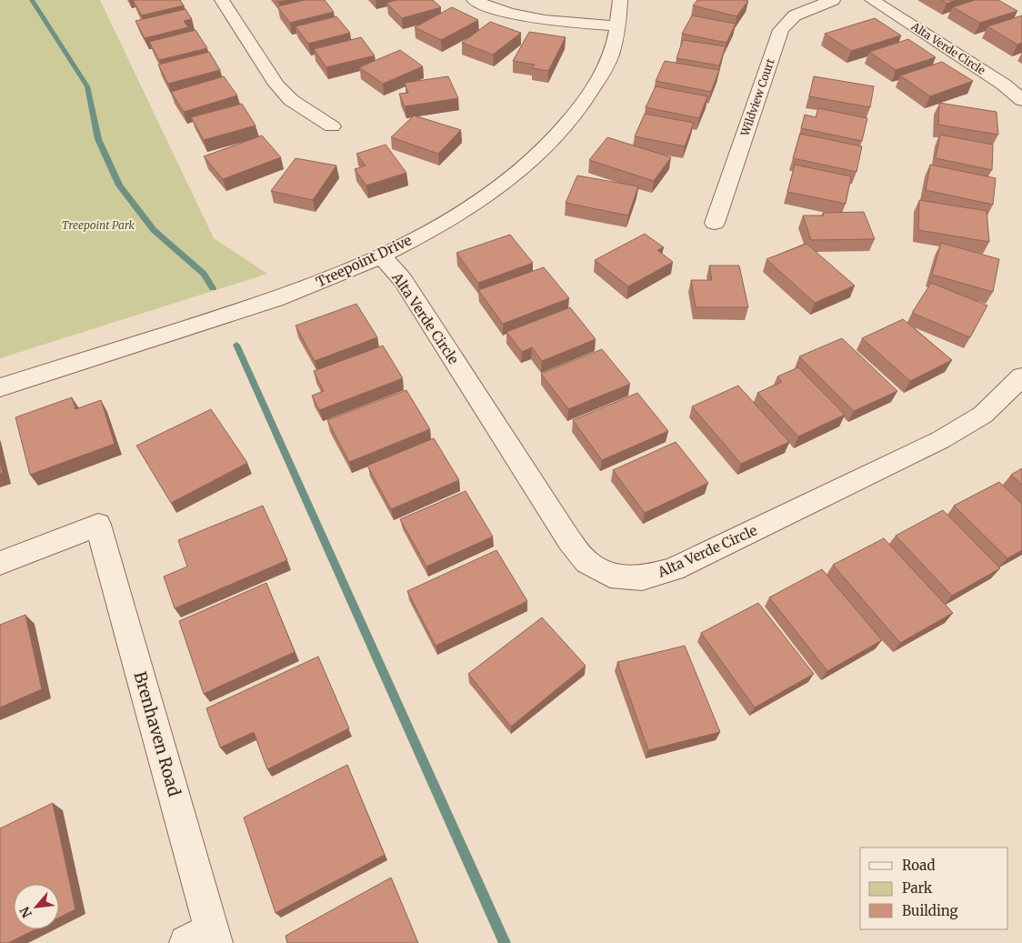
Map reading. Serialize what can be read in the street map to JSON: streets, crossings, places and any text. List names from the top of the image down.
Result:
{
  "streets": {
    "street": [
      "Alta Verde Circle",
      "Wildview Court",
      "Treepoint Drive",
      "Brenhaven Road"
    ]
  },
  "crossings": [
    ["Alta Verde Circle", "Treepoint Drive"]
  ],
  "parks": ["Treepoint Park"],
  "legend": ["Road", "Park", "Building"],
  "north": "bottom left"
}
